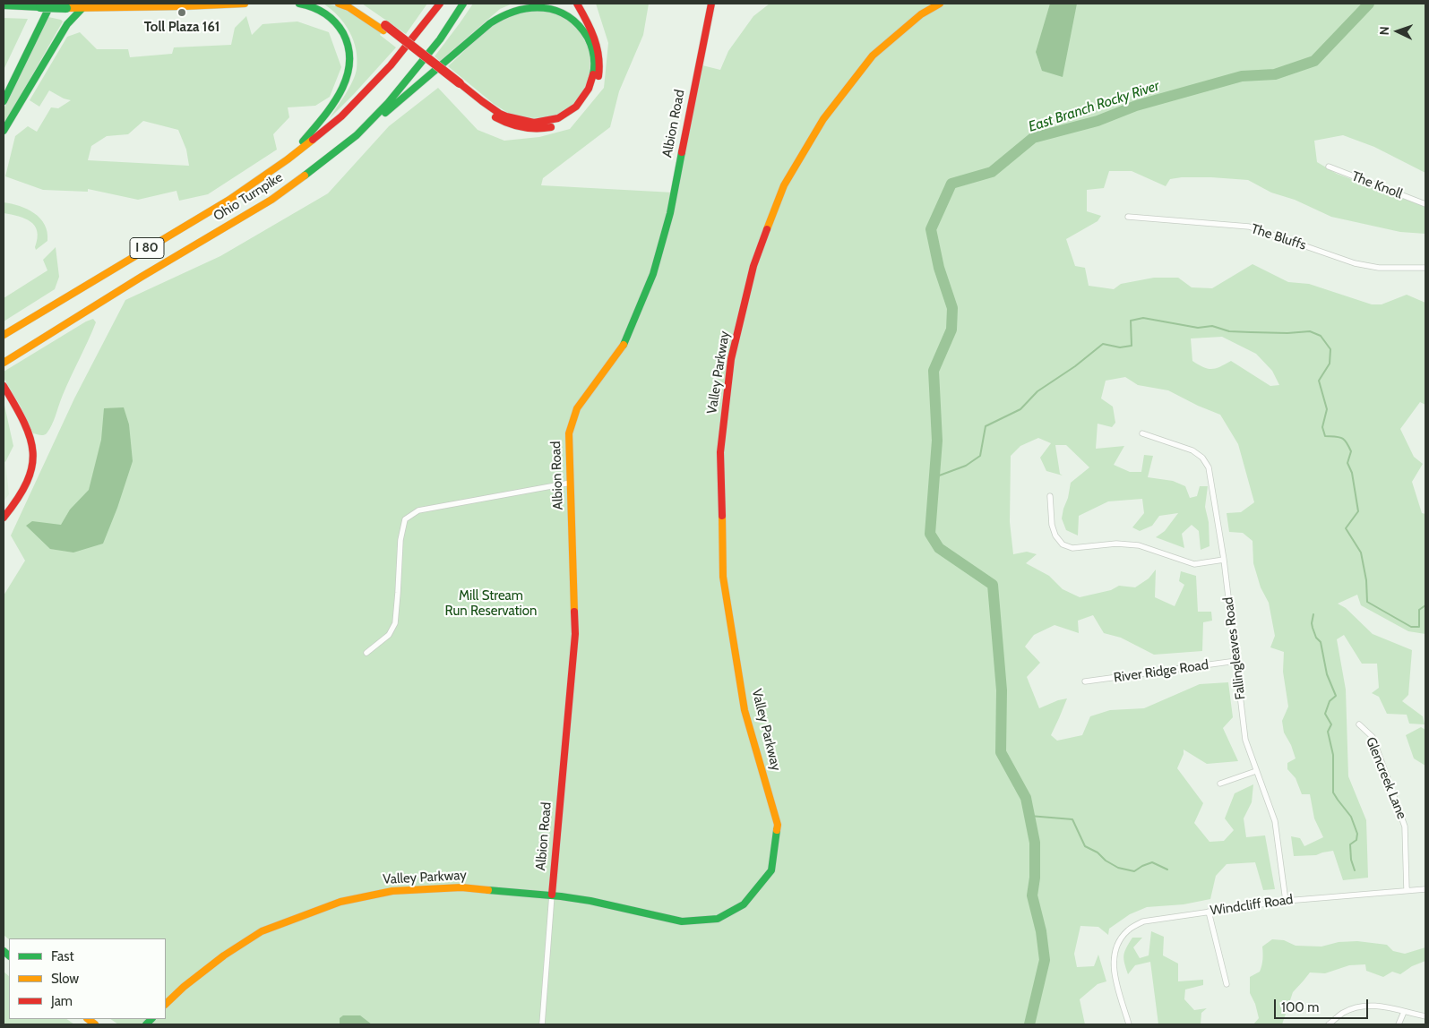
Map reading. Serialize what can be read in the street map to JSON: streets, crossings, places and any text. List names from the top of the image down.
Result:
{
  "streets": {
    "main road": [
      "Albion Road",
      "Ohio Turnpike",
      "I 80",
      "Valley Parkway"
    ],
    "street": [
      "The Knoll",
      "The Bluffs",
      "Fallingleaves Road",
      "River Ridge Road",
      "Glencreek Lane",
      "Windcliff Road"
    ]
  },
  "crossings": [
    ["Albion Road", "Valley Parkway"],
    ["Fallingleaves Road", "River Ridge Road"],
    ["Fallingleaves Road", "Windcliff Road"],
    ["Glencreek Lane", "Windcliff Road"]
  ],
  "water": ["East Branch Rocky River"],
  "parks": ["Mill Stream Run Reservation"],
  "places": ["Toll Plaza 161"],
  "legend": ["Fast", "Slow", "Jam"],
  "scale_bar": "100 m",
  "north": "left"
}
